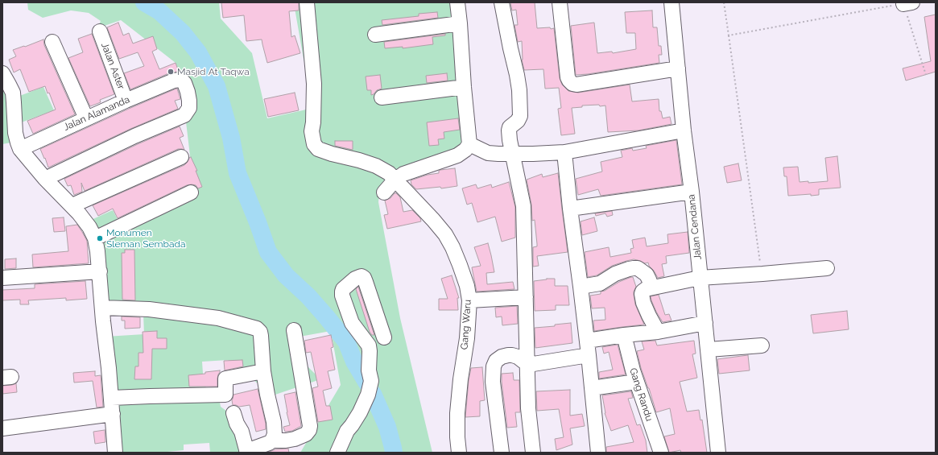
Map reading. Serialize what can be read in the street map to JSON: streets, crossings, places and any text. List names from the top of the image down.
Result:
{
  "streets": {
    "street": [
      "Jalan Aster",
      "Jalan Alamanda",
      "Jalan Cendana",
      "Gang Waru",
      "Gang Randu"
    ]
  },
  "crossings": [
    ["Jalan Aster", "Jalan Alamanda"]
  ],
  "places": ["Masjid At Taqwa", "Monumen Sleman Sembada"]
}
